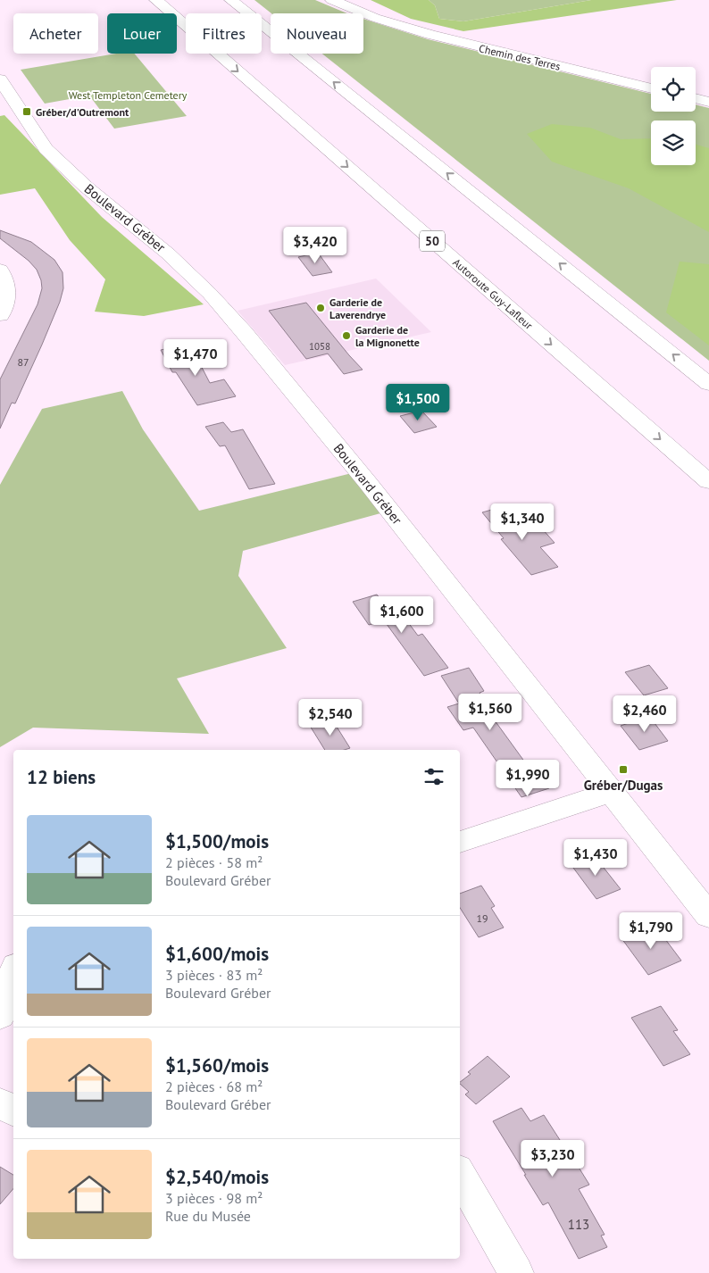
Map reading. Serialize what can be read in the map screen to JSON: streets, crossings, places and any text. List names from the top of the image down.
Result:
{
  "streets": {
    "main road": [
      "Chemin des Terres",
      "Boulevard Gréber",
      "50",
      "Autoroute Guy-Lafleur"
    ]
  },
  "parks": ["West Templeton Cemetery"],
  "places": {
    "transit": ["Gréber/d'Outremont", "Gréber/Dugas"],
    "other": ["Garderie de Laverendrye", "Garderie de la Mignonette"]
  },
  "house_numbers": [
    "1058",
    "87",
    "19",
    "113"
  ],
  "page": {
    "chip": [
      "Acheter",
      "Louer",
      "Filtres",
      "Nouveau"
    ],
    "price": [
      "$3,420",
      "$1,470",
      "$1,500",
      "$1,340",
      "$1,600",
      "$1,560",
      "$2,460",
      "$2,540",
      "$1,990",
      "$1,430",
      "$1,790",
      "$3,230"
    ],
    "heading": "12 biens",
    "list": [
      {
        "name": "$1,500/mois",
        "note": "2 pièces · 58 m² · Boulevard Gréber"
      },
      {
        "name": "$1,600/mois",
        "note": "3 pièces · 83 m² · Boulevard Gréber"
      },
      {
        "name": "$1,560/mois",
        "note": "2 pièces · 68 m² · Boulevard Gréber"
      },
      {
        "name": "$2,540/mois",
        "note": "3 pièces · 98 m² · Rue du Musée"
      }
    ]
  }
}
